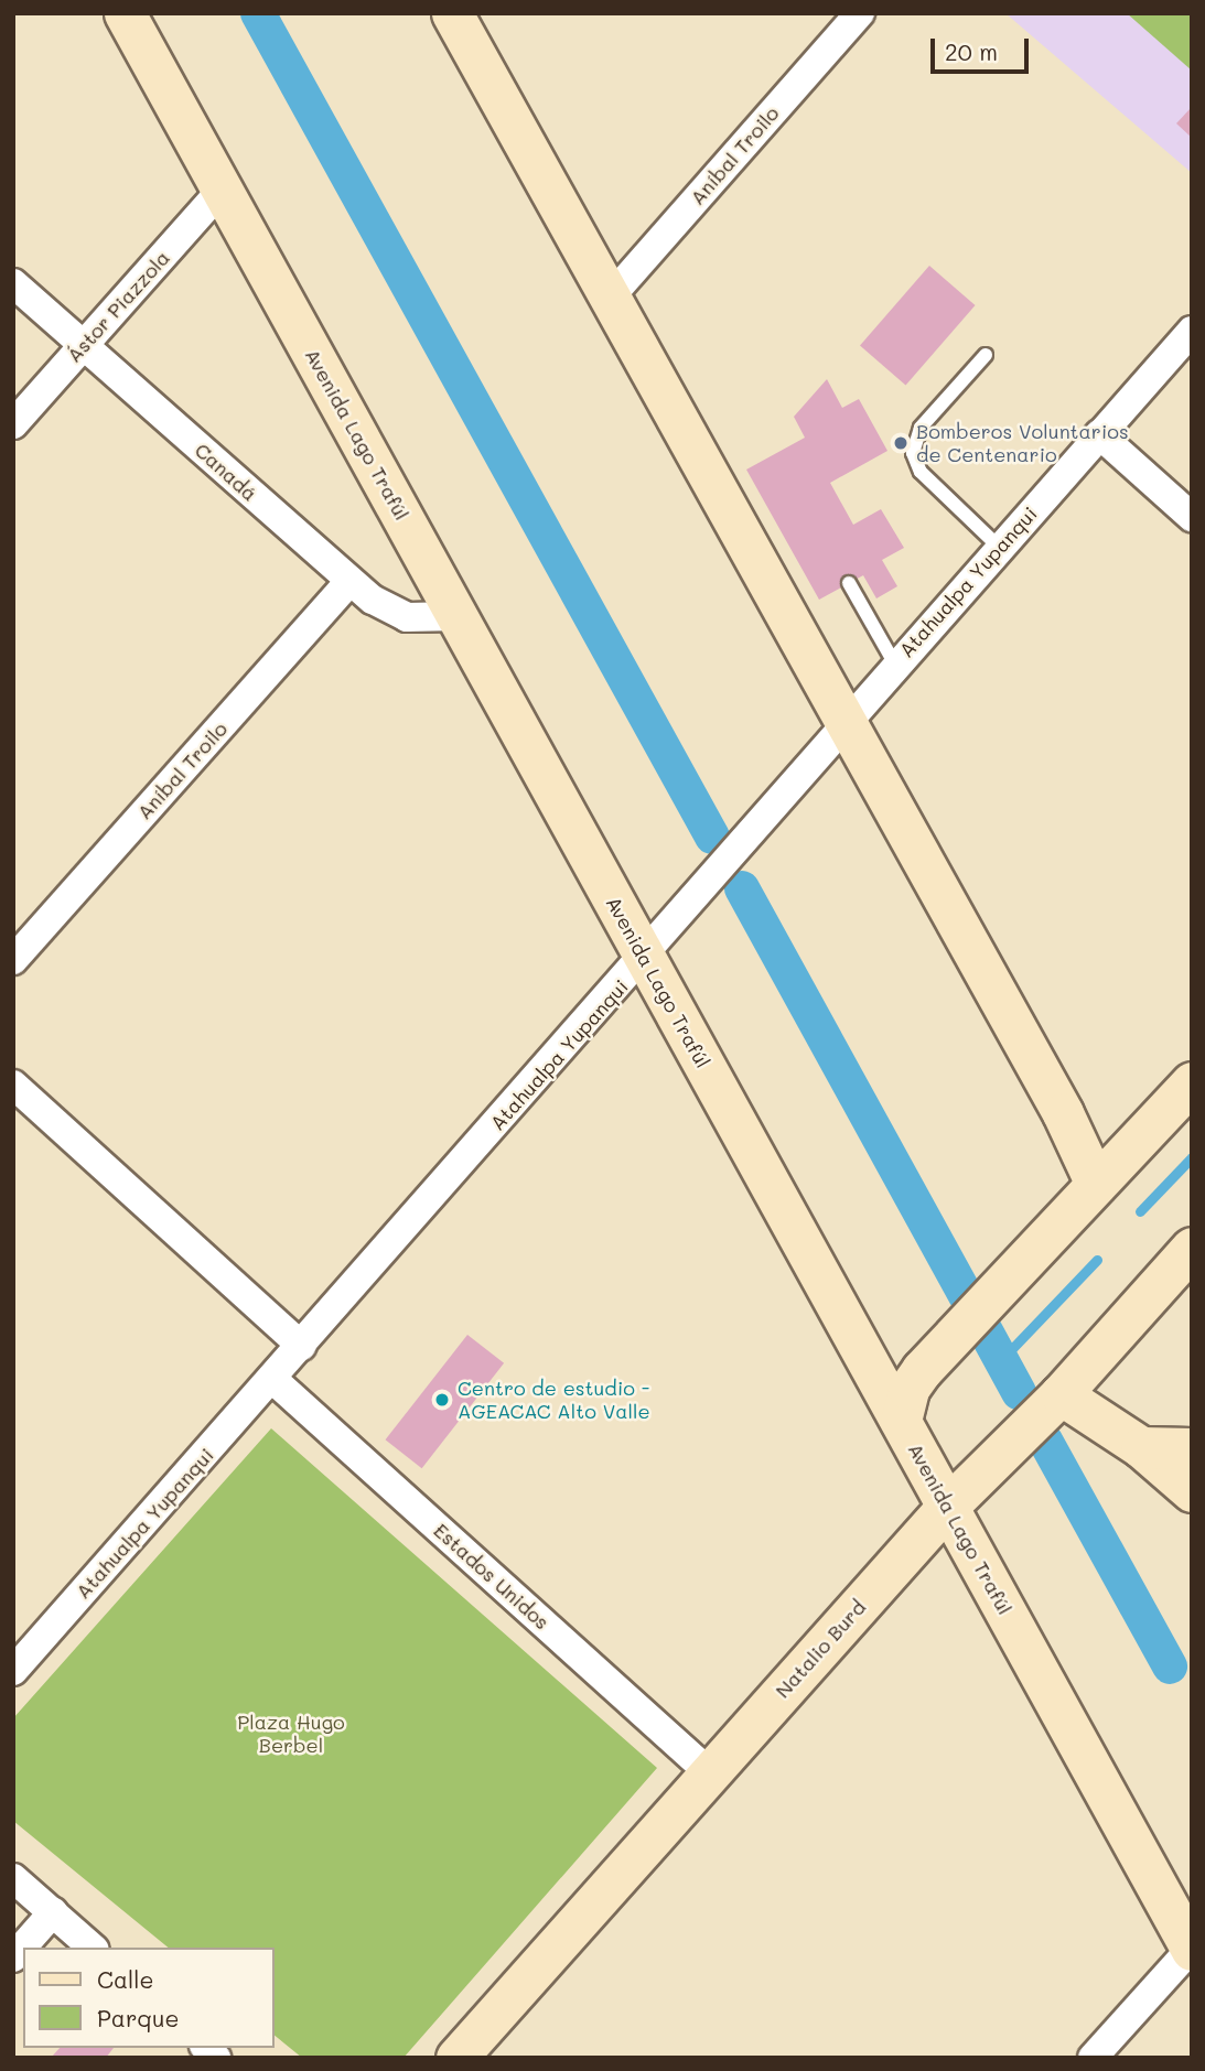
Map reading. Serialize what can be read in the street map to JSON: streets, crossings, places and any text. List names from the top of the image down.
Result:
{
  "streets": {
    "main road": ["Avenida Lago Trafúl", "Natalio Burd"],
    "street": [
      "Aníbal Troilo",
      "Ástor Piazzola",
      "Canadá",
      "Atahualpa Yupanqui",
      "Estados Unidos"
    ]
  },
  "crossings": [
    ["Aníbal Troilo", "Canadá"],
    ["Ástor Piazzola", "Avenida Lago Trafúl"],
    ["Ástor Piazzola", "Canadá"],
    ["Avenida Lago Trafúl", "Canadá"],
    ["Avenida Lago Trafúl", "Atahualpa Yupanqui"],
    ["Avenida Lago Trafúl", "Natalio Burd"],
    ["Atahualpa Yupanqui", "Estados Unidos"],
    ["Estados Unidos", "Natalio Burd"]
  ],
  "parks": ["Plaza Hugo Berbel"],
  "places": ["Bomberos Voluntarios de Centenario", "Centro de estudio - AGEACAC Alto Valle"],
  "legend": ["Calle", "Parque"],
  "scale_bar": "20 m"
}
